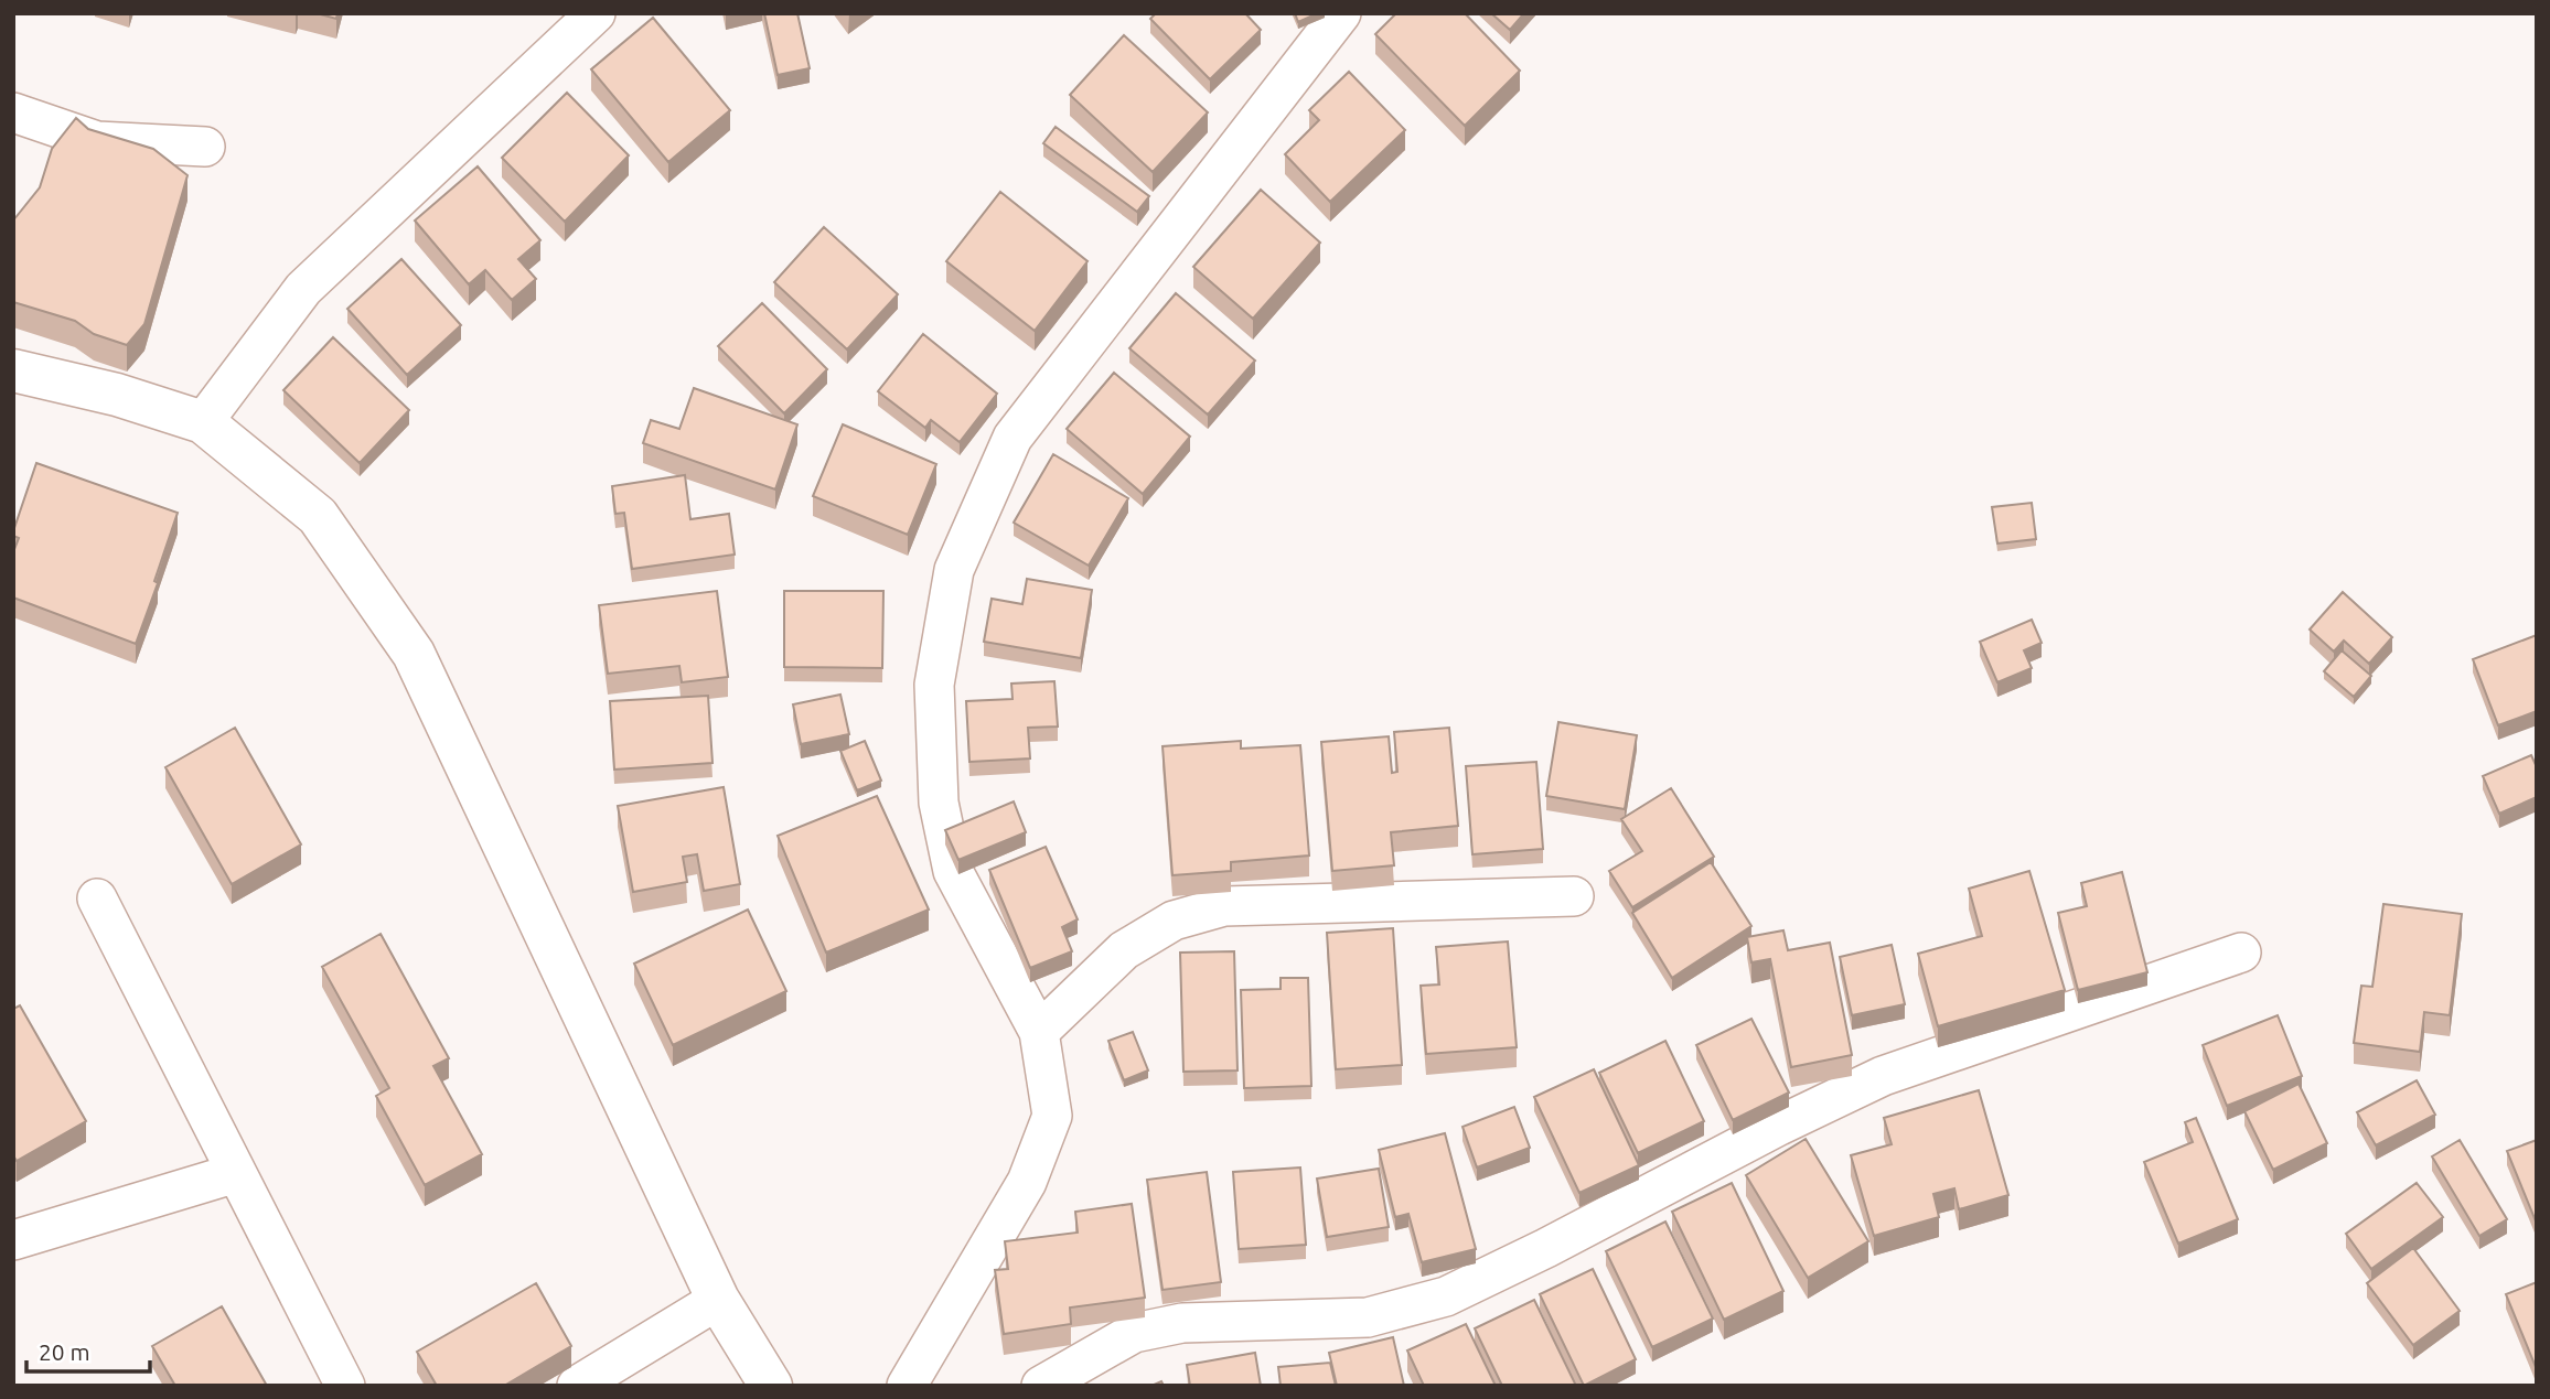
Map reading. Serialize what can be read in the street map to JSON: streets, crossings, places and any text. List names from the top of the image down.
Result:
{
  "scale_bar": "20 m"
}
